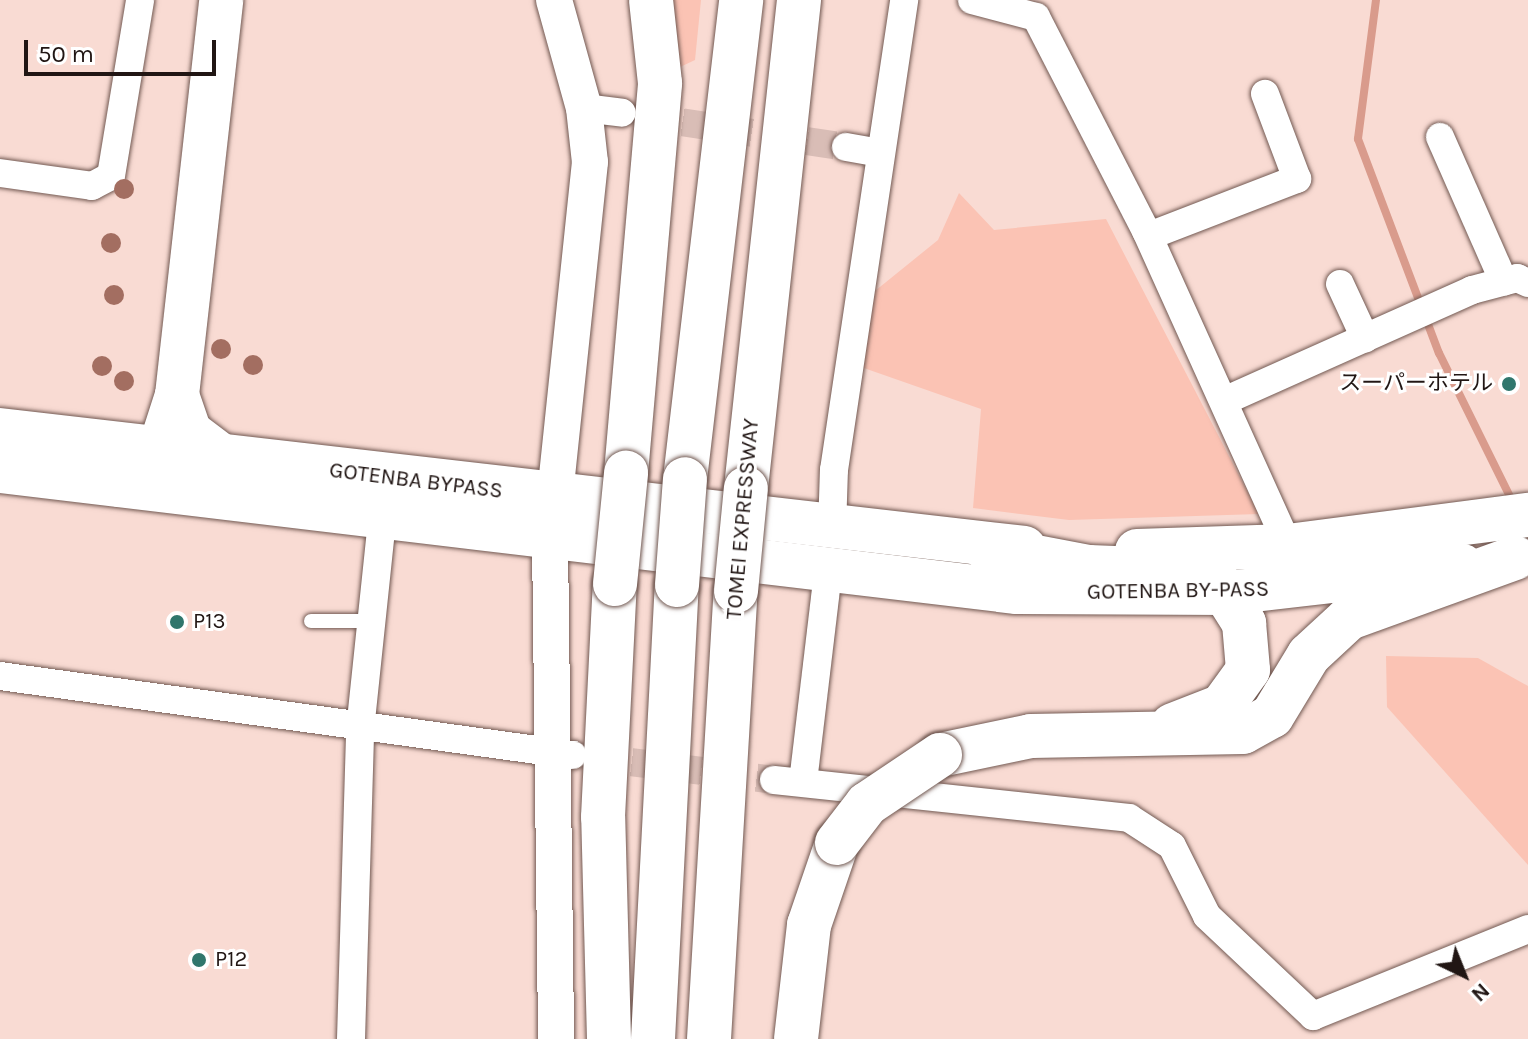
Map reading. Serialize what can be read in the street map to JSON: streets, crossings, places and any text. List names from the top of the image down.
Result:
{
  "streets": {
    "highway": ["GOTENBA BYPASS", "TOMEI EXPRESSWAY", "GOTENBA BY-PASS"]
  },
  "crossings": [
    ["GOTENBA BYPASS", "GOTENBA BY-PASS"]
  ],
  "places": ["スーパーホテル", "P13", "P12"],
  "scale_bar": "50 m",
  "north": "bottom right"
}
